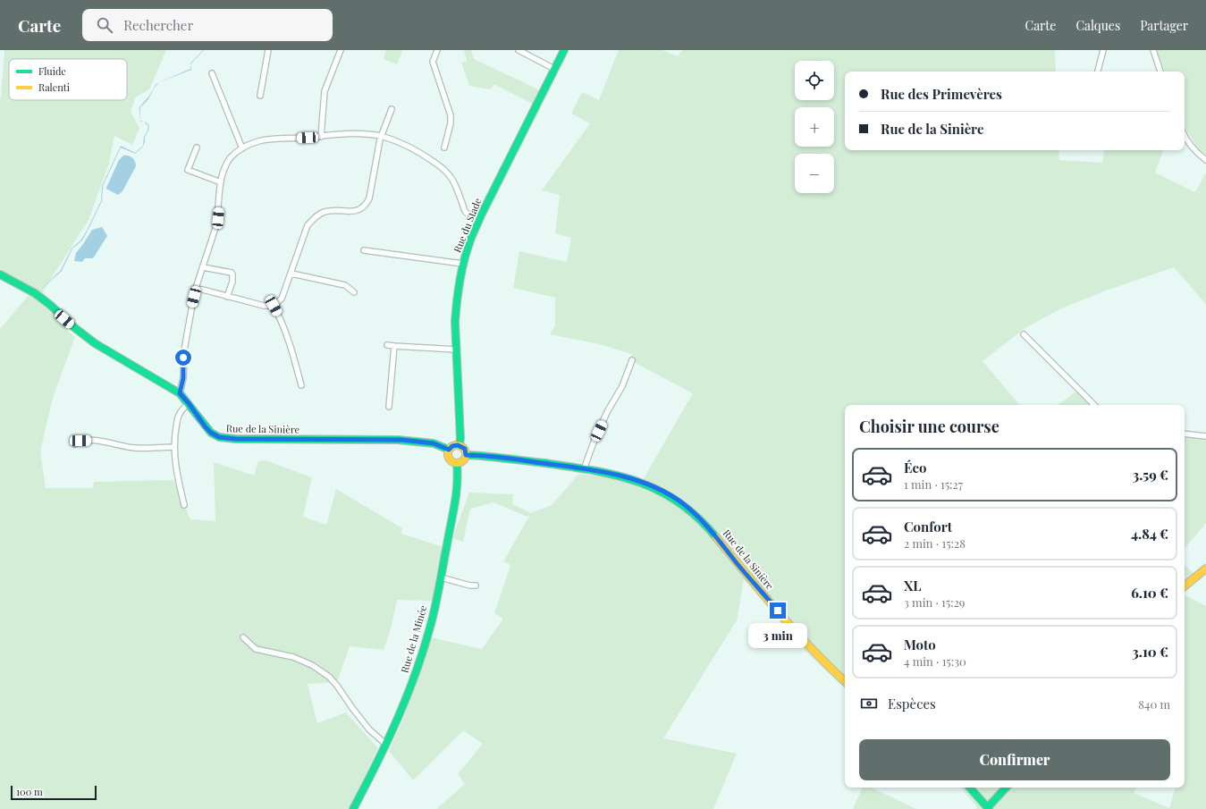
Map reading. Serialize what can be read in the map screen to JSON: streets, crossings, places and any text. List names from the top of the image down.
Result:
{
  "streets": {
    "street": ["Rue du Stade", "Rue de la Sinière", "Rue de la Minée"]
  },
  "crossings": [
    ["Rue du Stade", "Rue de la Sinière"],
    ["Rue du Stade", "Rue de la Minée"],
    ["Rue de la Sinière", "Rue de la Minée"]
  ],
  "legend": ["Fluide", "Ralenti"],
  "scale_bar": "100 m",
  "page": {
    "header": "Carte",
    "search": "Rechercher",
    "nav": ["Carte", "Calques", "Partager"],
    "map_buttons": ["+", "−"],
    "banner": ["Rue des Primevères", "Rue de la Sinière"],
    "heading": "Choisir une course",
    "list": [
      {
        "name": "Éco",
        "note": "1 min · 15:27",
        "value": "3.59 €"
      },
      {
        "name": "Confort",
        "note": "2 min · 15:28",
        "value": "4.84 €"
      },
      {
        "name": "XL",
        "note": "3 min · 15:29",
        "value": "6.10 €"
      },
      {
        "name": "Moto",
        "note": "4 min · 15:30",
        "value": "3.10 €"
      }
    ],
    "bubble": "3 min",
    "pay": ["Espèces", "840 m"],
    "buttons": "Confirmer",
    "scale": "100 m"
  }
}
